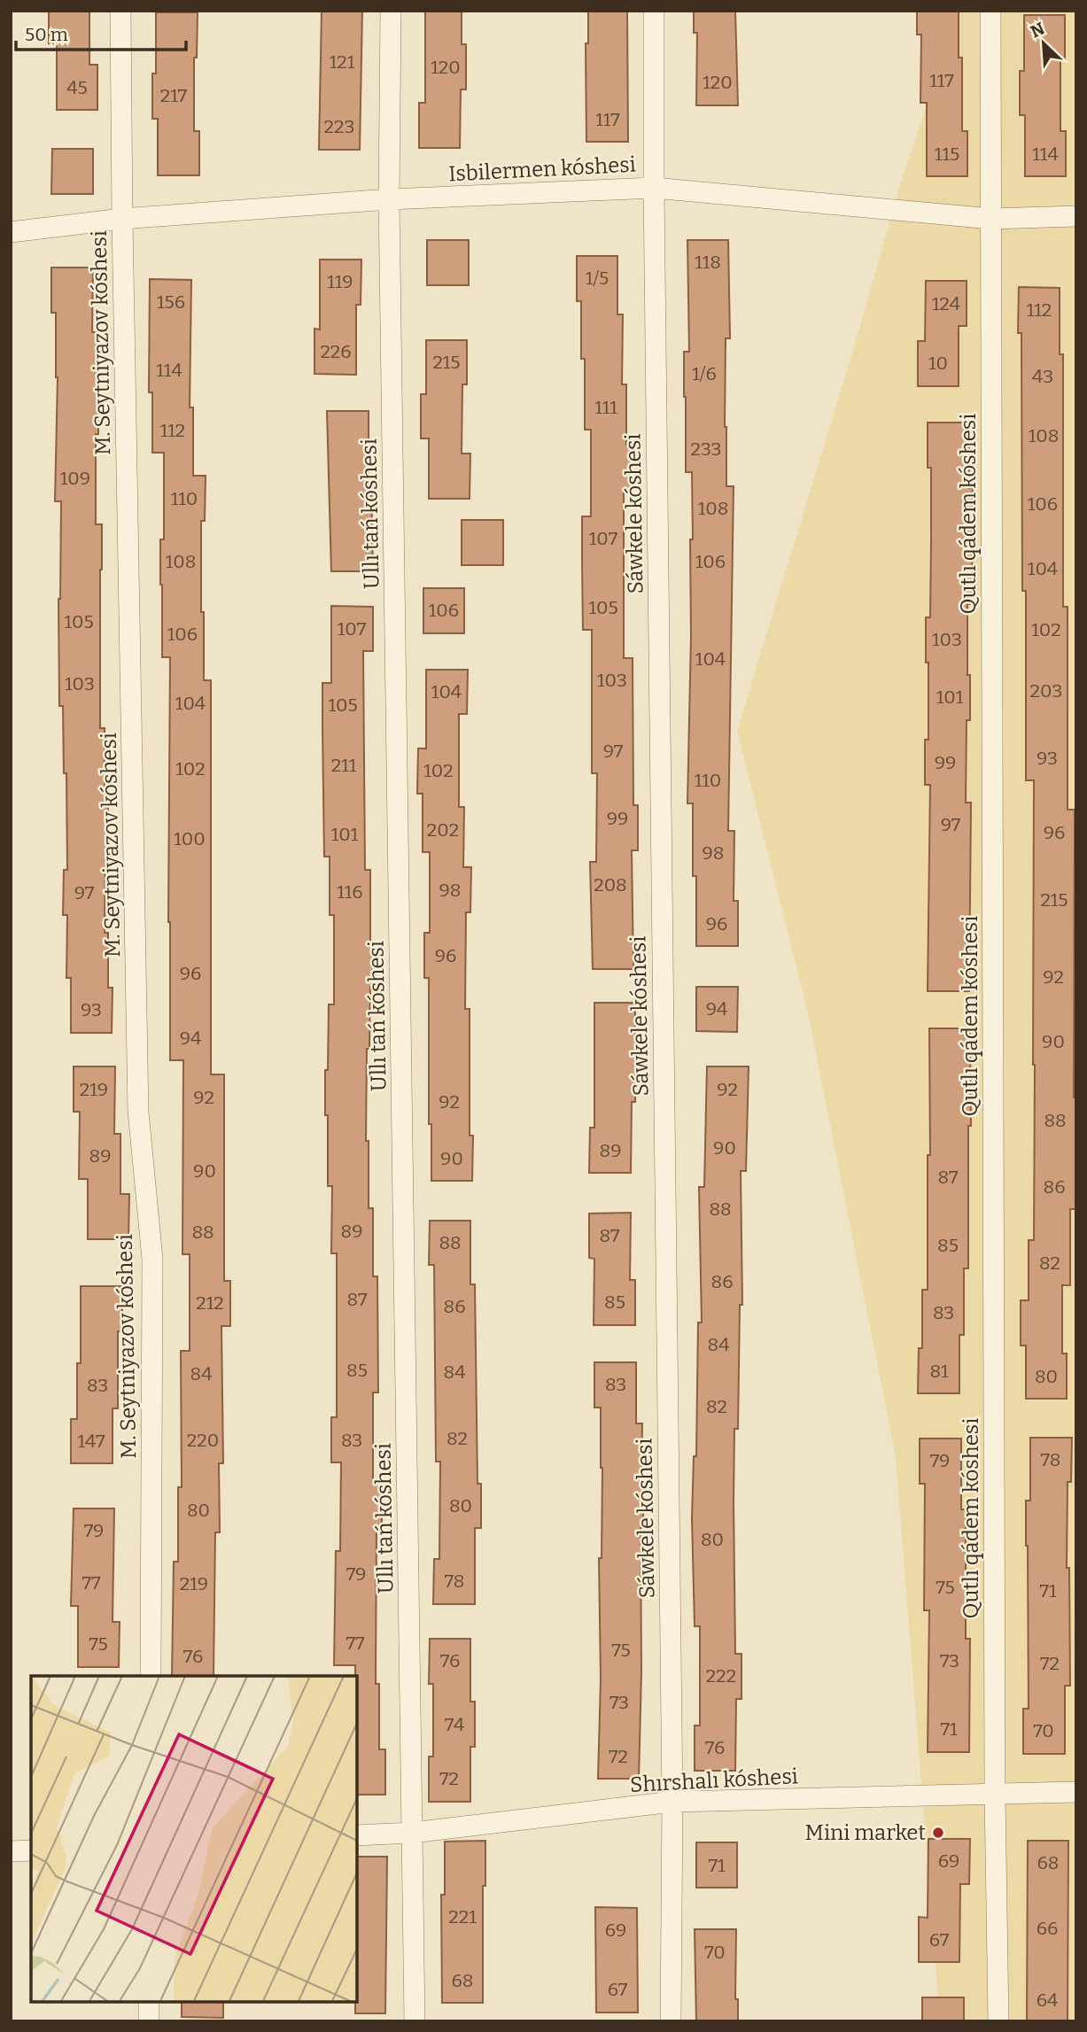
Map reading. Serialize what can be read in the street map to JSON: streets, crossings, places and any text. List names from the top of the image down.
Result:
{
  "streets": {
    "street": [
      "Isbilermen kóshesi",
      "M. Seytniyazov kóshesi",
      "Ullı tań kóshesi",
      "Sáwkele kóshesi",
      "Qutlı qádem kóshesi",
      "Shırshalı kóshesi"
    ]
  },
  "crossings": [
    ["Isbilermen kóshesi", "M. Seytniyazov kóshesi"],
    ["Isbilermen kóshesi", "Ullı tań kóshesi"],
    ["Isbilermen kóshesi", "Sáwkele kóshesi"],
    ["Isbilermen kóshesi", "Qutlı qádem kóshesi"],
    ["Ullı tań kóshesi", "Shırshalı kóshesi"],
    ["Sáwkele kóshesi", "Shırshalı kóshesi"],
    ["Qutlı qádem kóshesi", "Shırshalı kóshesi"]
  ],
  "places": ["Mini market"],
  "house_numbers": [
    "121",
    "120",
    "117",
    "120",
    "45",
    "217",
    "117",
    "223",
    "115",
    "114",
    "118",
    "1/5",
    "119",
    "156",
    "124",
    "112",
    "226",
    "215",
    "10",
    "114",
    "1/6",
    "43",
    "111",
    "112",
    "108",
    "233",
    "109",
    "110",
    "106",
    "108",
    "107",
    "108",
    "106",
    "104",
    "105",
    "106",
    "105",
    "107",
    "102",
    "106",
    "103",
    "104",
    "103",
    "103",
    "203",
    "104",
    "101",
    "104",
    "105",
    "97",
    "93",
    "99",
    "211",
    "102",
    "102",
    "110",
    "99",
    "97",
    "202",
    "96",
    "101",
    "100",
    "98",
    "208",
    "98",
    "116",
    "97",
    "215",
    "96",
    "96",
    "96",
    "92",
    "94",
    "93",
    "94",
    "90",
    "219",
    "92",
    "92",
    "92",
    "88",
    "90",
    "89",
    "89",
    "90",
    "90",
    "87",
    "86",
    "88",
    "89",
    "88",
    "87",
    "88",
    "85",
    "82",
    "86",
    "87",
    "85",
    "212",
    "86",
    "83",
    "84",
    "85",
    "81",
    "84",
    "84",
    "80",
    "83",
    "83",
    "82",
    "82",
    "220",
    "83",
    "147",
    "78",
    "79",
    "80",
    "80",
    "79",
    "80",
    "79",
    "78",
    "77",
    "219",
    "75",
    "71",
    "77",
    "75",
    "75",
    "76",
    "76",
    "73",
    "72",
    "222",
    "73",
    "74",
    "71",
    "70",
    "76",
    "72",
    "72",
    "69",
    "68",
    "71",
    "221",
    "66",
    "69",
    "67",
    "70",
    "68",
    "67",
    "64"
  ],
  "scale_bar": "50 m",
  "north": "top left"
}
